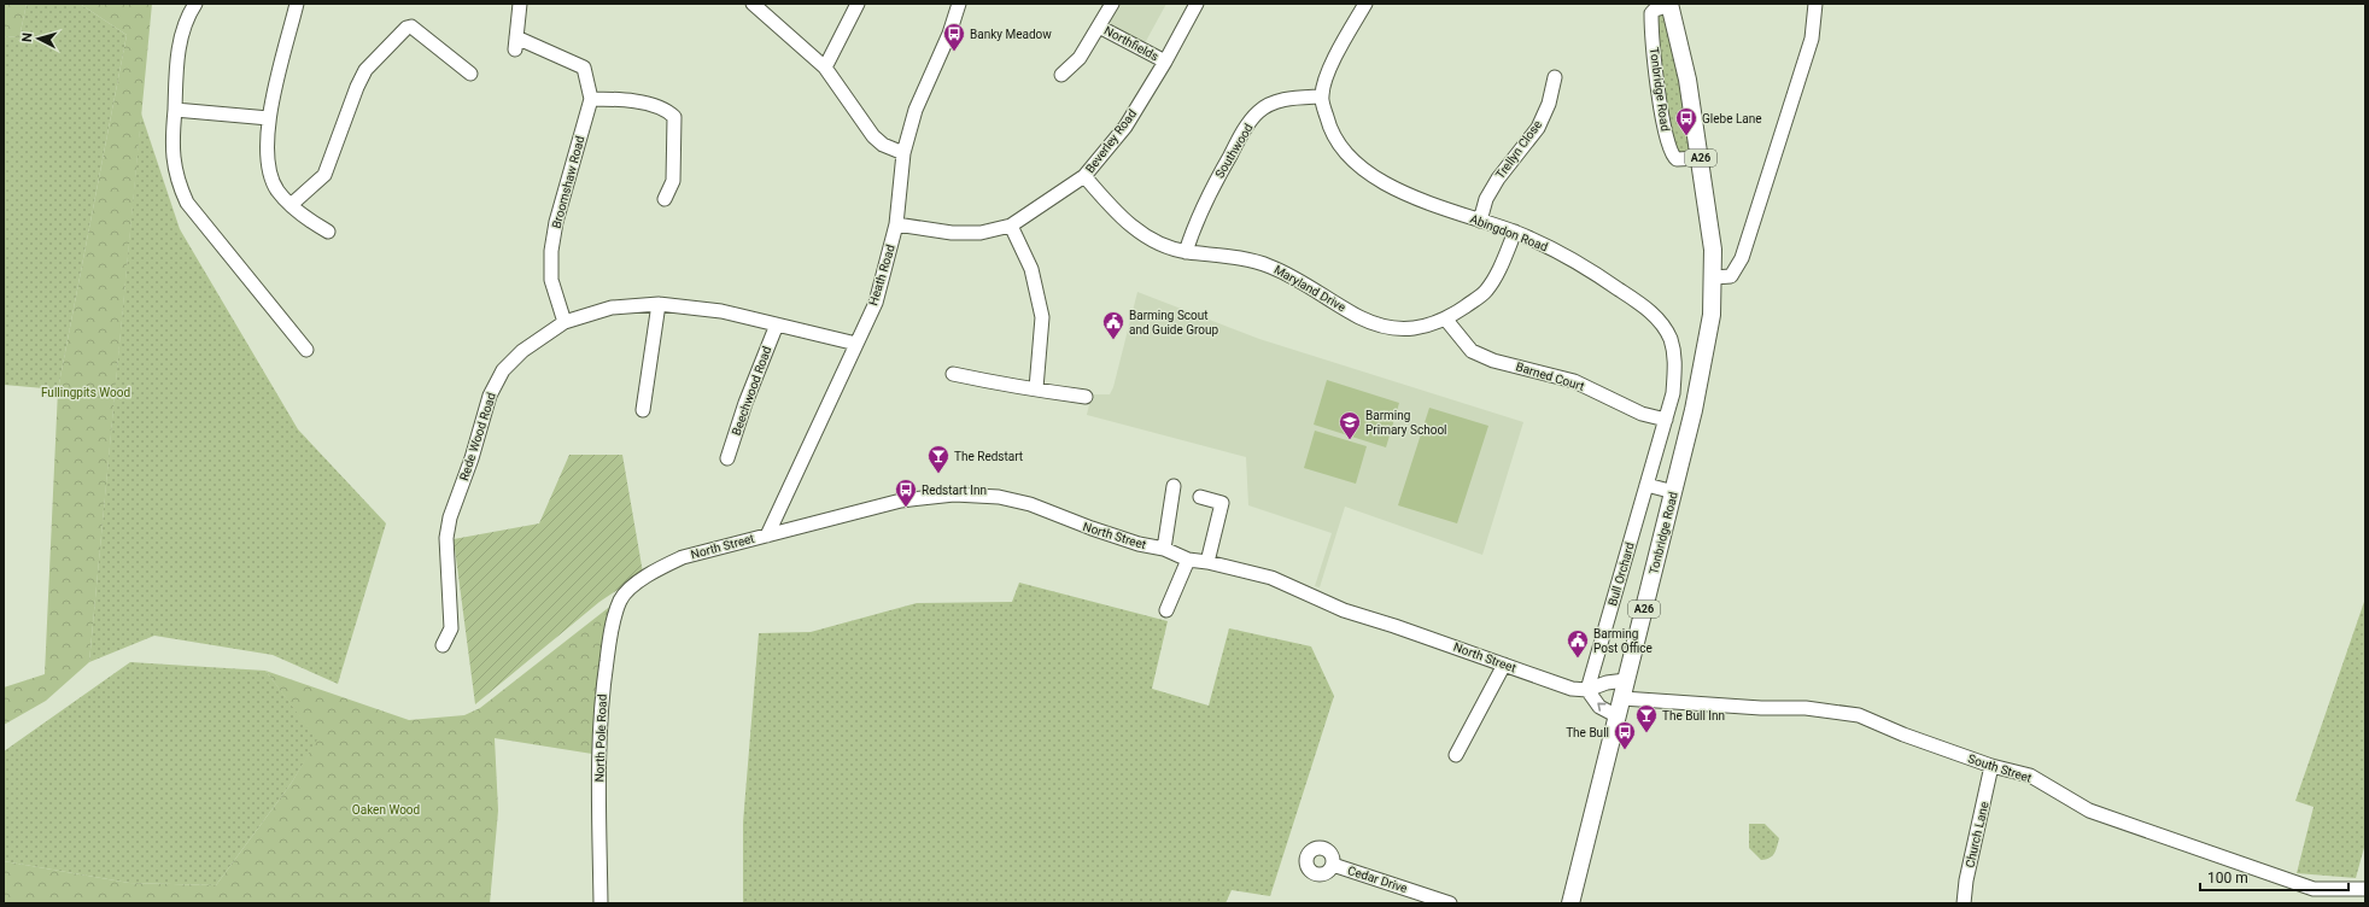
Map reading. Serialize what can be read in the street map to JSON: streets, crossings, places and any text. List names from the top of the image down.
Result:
{
  "streets": {
    "main road": ["Tonbridge Road", "A26"],
    "street": [
      "Northfields",
      "Beverley Road",
      "Trellyn Close",
      "Southwood",
      "Broomshaw Road",
      "Abingdon Road",
      "Heath Road",
      "Maryland Drive",
      "Barned Court",
      "Beechwood Road",
      "Rede Wood Road",
      "North Street",
      "Bull Orchard",
      "North Pole Road",
      "South Street",
      "Church Lane",
      "Cedar Drive"
    ]
  },
  "crossings": [
    ["Northfields", "Beverley Road"],
    ["Tonbridge Road", "South Street"],
    ["Beverley Road", "Heath Road"],
    ["Beverley Road", "Maryland Drive"],
    ["Trellyn Close", "Abingdon Road"],
    ["Southwood", "Abingdon Road"],
    ["Southwood", "Maryland Drive"],
    ["Broomshaw Road", "Rede Wood Road"],
    ["Abingdon Road", "Maryland Drive"],
    ["Abingdon Road", "Barned Court"],
    ["Abingdon Road", "Bull Orchard"],
    ["Heath Road", "Rede Wood Road"],
    ["Heath Road", "North Street"],
    ["Maryland Drive", "Barned Court"],
    ["Beechwood Road", "Rede Wood Road"],
    ["North Street", "Bull Orchard"],
    ["North Street", "North Pole Road"],
    ["South Street", "Church Lane"]
  ],
  "parks": ["Fullingpits Wood", "Oaken Wood"],
  "places": {
    "bus stop": [
      "Banky Meadow",
      "Glebe Lane",
      "Redstart Inn",
      "The Bull"
    ],
    "public building": ["Barming Scout and Guide Group", "Barming Post Office"],
    "school or university": ["Barming Primary School"],
    "bar": ["The Redstart", "The Bull Inn"]
  },
  "scale_bar": "100 m",
  "north": "left"
}
